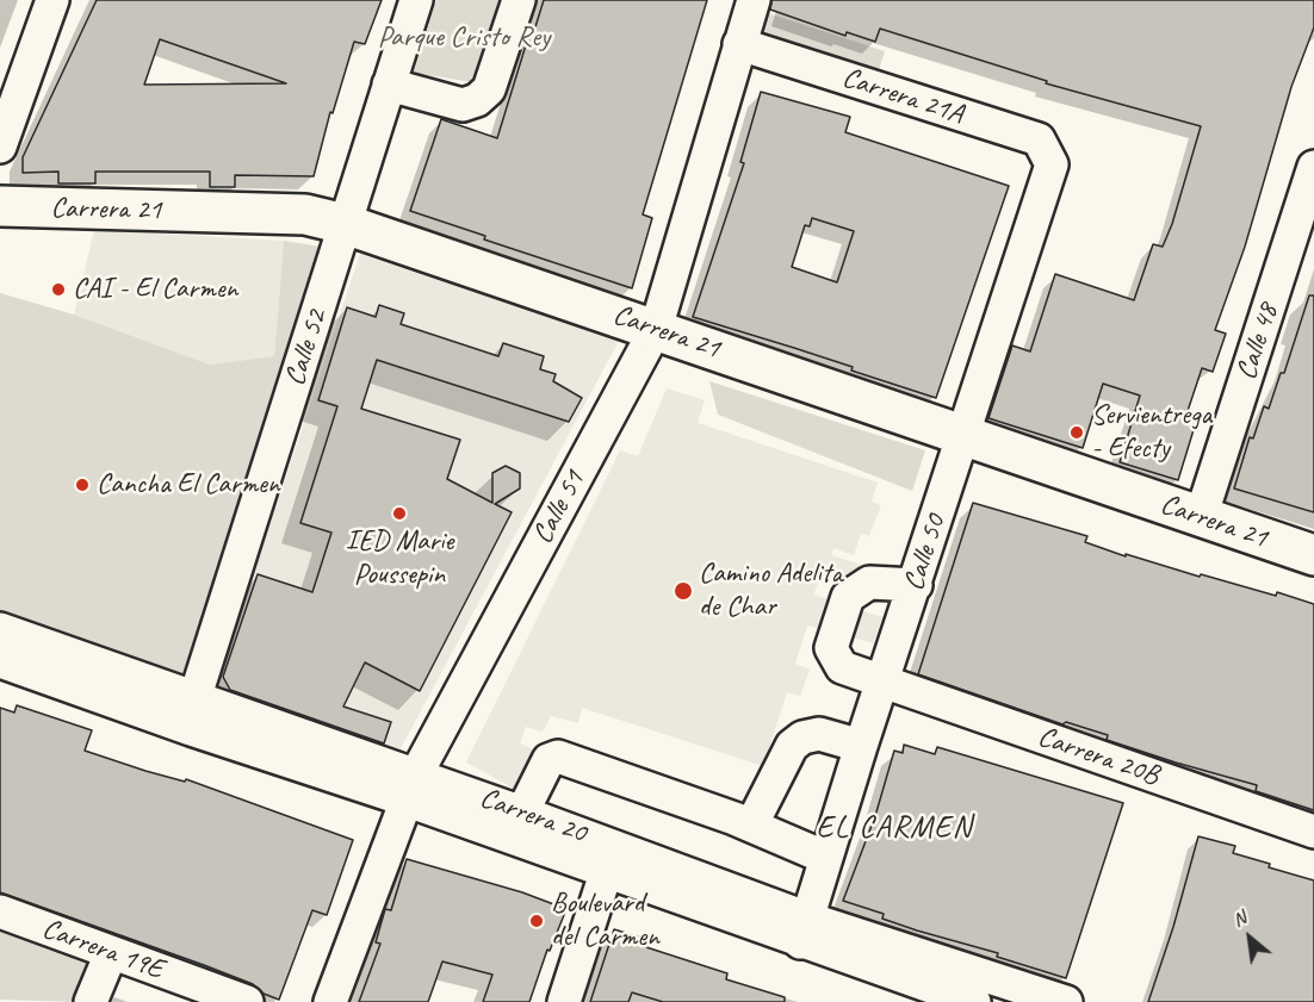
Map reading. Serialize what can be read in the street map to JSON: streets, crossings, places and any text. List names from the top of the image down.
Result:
{
  "streets": {
    "main road": ["Carrera 21"],
    "street": [
      "Carrera 21A",
      "Calle 48",
      "Calle 52",
      "Calle 51",
      "Calle 50",
      "Carrera 20B",
      "Carrera 20",
      "Carrera 19E"
    ]
  },
  "crossings": [
    ["Carrera 21A", "Calle 51"],
    ["Carrera 21A", "Calle 50"],
    ["Carrera 21", "Calle 48"],
    ["Carrera 21", "Calle 52"],
    ["Carrera 21", "Calle 51"],
    ["Carrera 21", "Calle 50"],
    ["Calle 52", "Carrera 20"],
    ["Calle 51", "Carrera 20"],
    ["Calle 50", "Carrera 20B"],
    ["Calle 50", "Carrera 20"]
  ],
  "districts": ["EL CARMEN"],
  "parks": ["Parque Cristo Rey"],
  "places": [
    "CAI - El Carmen",
    "Servientrega - Efecty",
    "Cancha El Carmen",
    "IED Marie Poussepin",
    "Camino Adelita de Char",
    "Boulevard del Carmen"
  ],
  "north": "top left"
}
